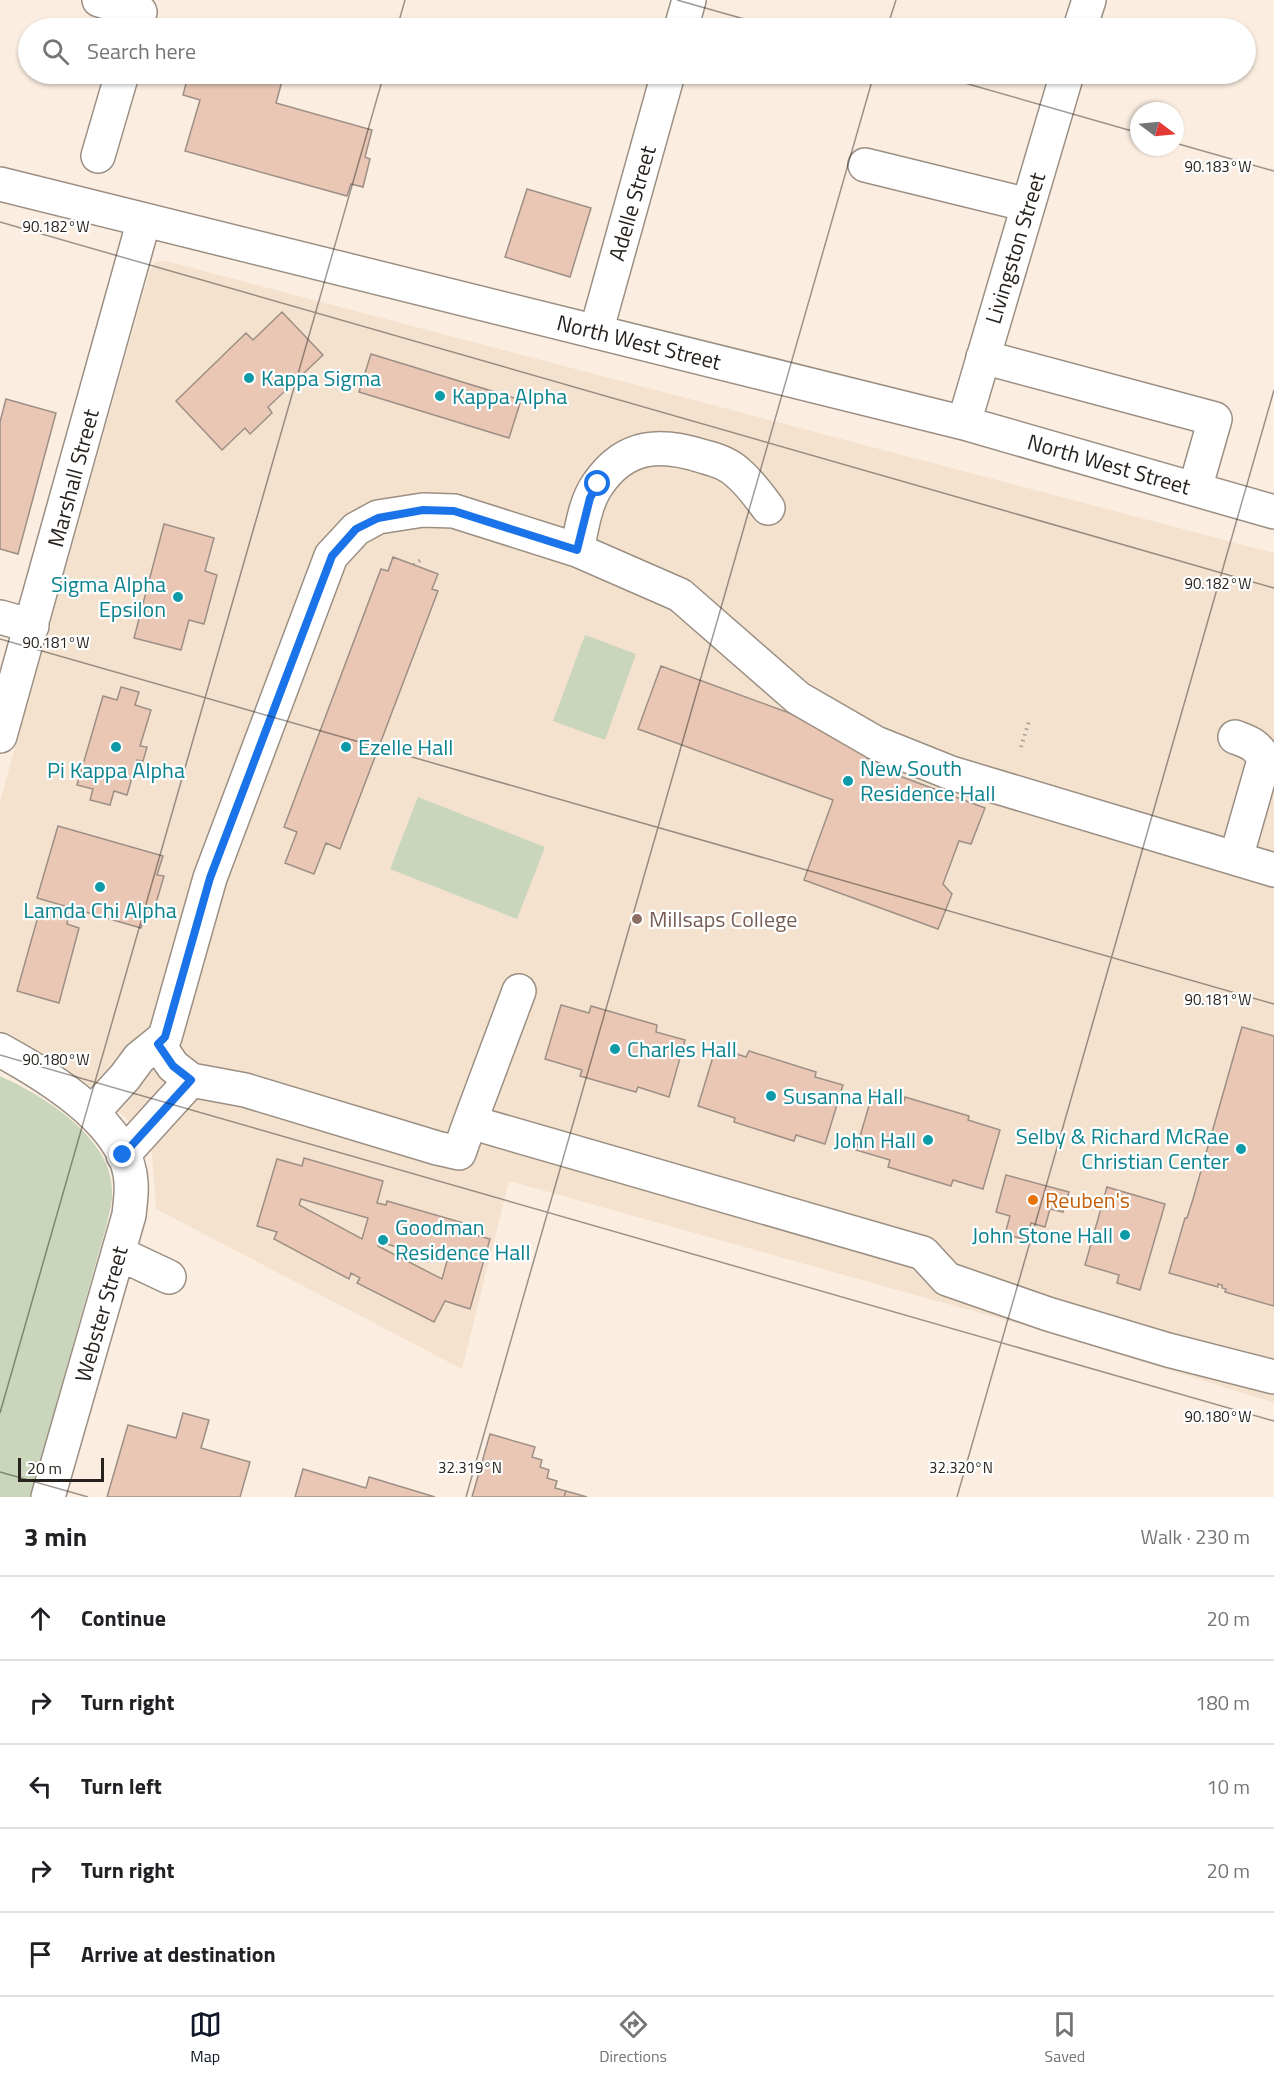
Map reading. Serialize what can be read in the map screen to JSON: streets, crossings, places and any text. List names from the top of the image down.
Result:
{
  "streets": {
    "street": [
      "Adelle Street",
      "Livingston Street",
      "North West Street",
      "Marshall Street",
      "Webster Street"
    ]
  },
  "crossings": [
    ["Adelle Street", "North West Street"],
    ["Livingston Street", "North West Street"],
    ["North West Street", "Marshall Street"]
  ],
  "places": [
    "Kappa Sigma",
    "Kappa Alpha",
    "Sigma Alpha Epsilon",
    "Pi Kappa Alpha",
    "Ezelle Hall",
    "New South Residence Hall",
    "Lamda Chi Alpha",
    "Millsaps College",
    "Charles Hall",
    "Susanna Hall",
    "John Hall",
    "Selby & Richard McRae Christian Center",
    "Reuben's",
    "John Stone Hall",
    "Goodman Residence Hall"
  ],
  "scale_bar": "20 m",
  "north": "right",
  "page": {
    "search": "Search here",
    "scale": "20 m",
    "heading": ["3 min", "Walk · 230 m"],
    "list": [
      ["Continue", "20 m"],
      ["Turn right", "180 m"],
      ["Turn left", "10 m"],
      ["Turn right", "20 m"],
      "Arrive at destination"
    ],
    "nav": ["Map", "Directions", "Saved"]
  },
  "coordinates": [
    "90.183°W",
    "90.182°W",
    "90.181°W",
    "90.180°W",
    "32.319°N",
    "32.320°N"
  ]
}
